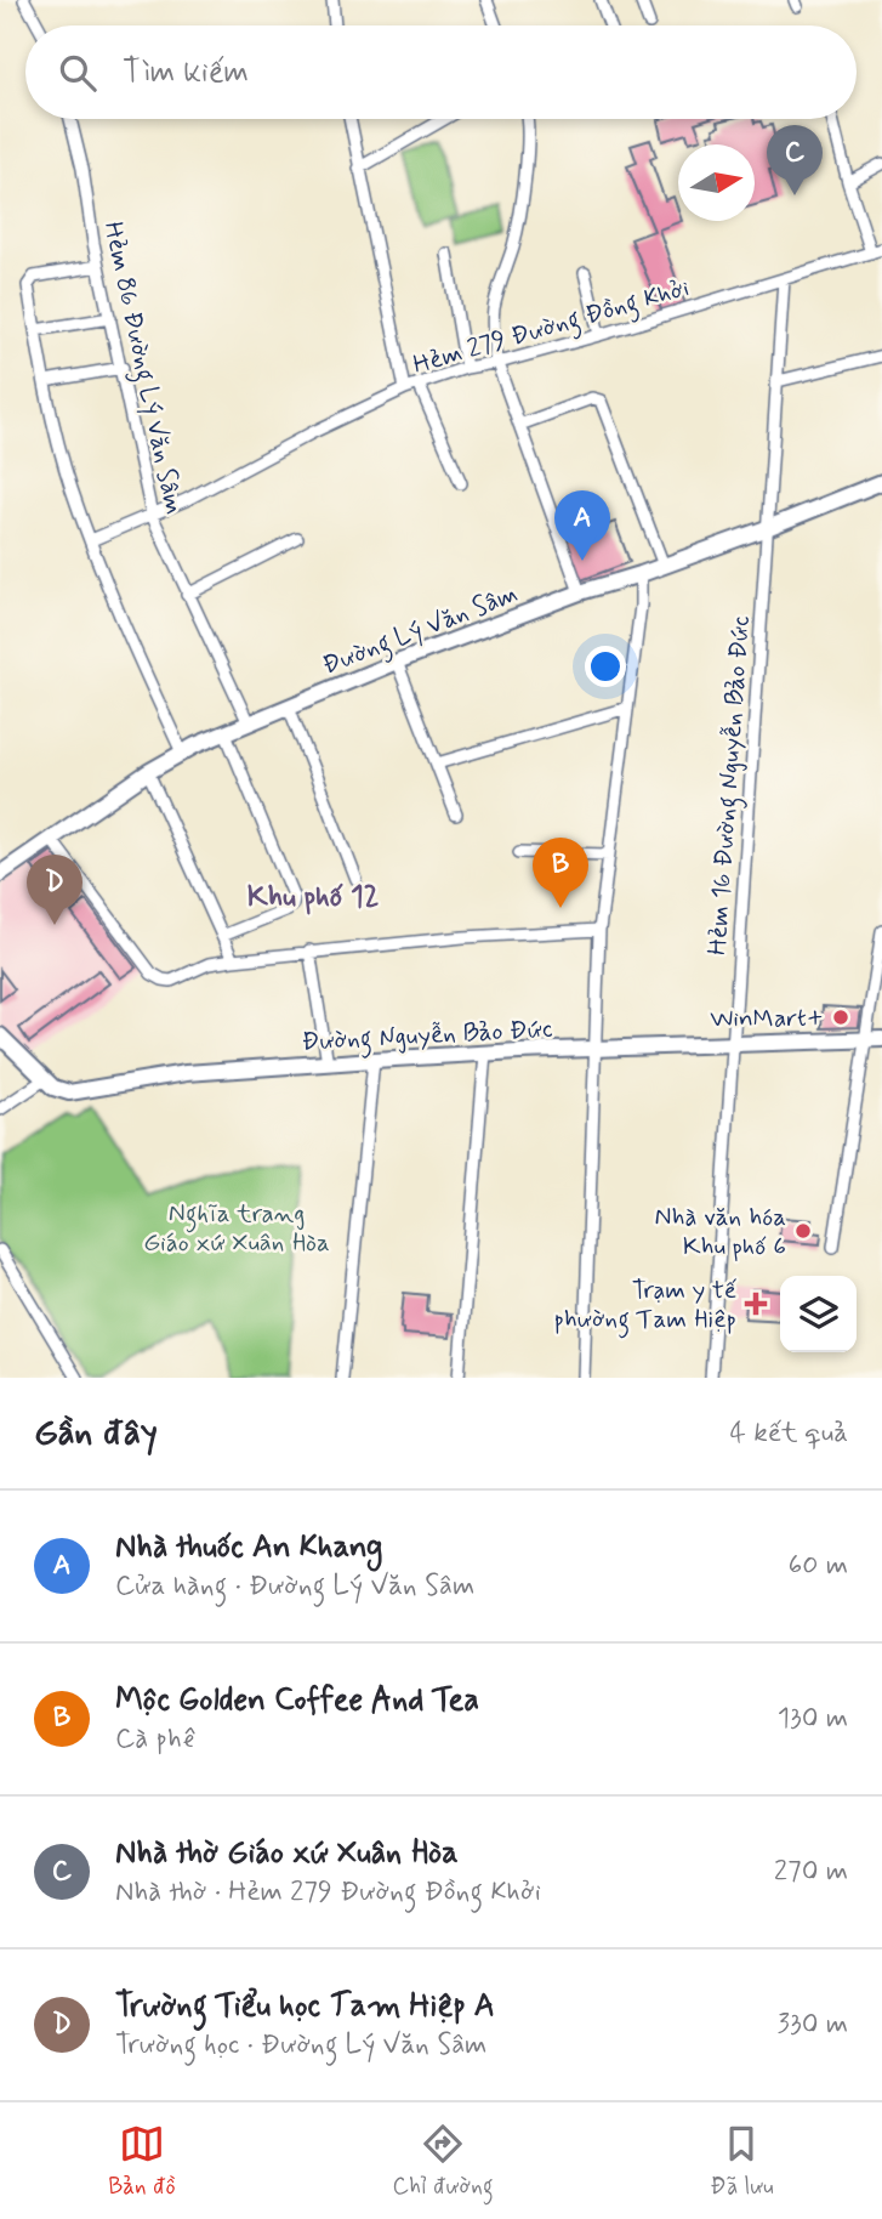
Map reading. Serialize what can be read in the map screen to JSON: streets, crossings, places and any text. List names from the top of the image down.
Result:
{
  "streets": {
    "street": [
      "Hẻm 279 Đường Đồng Khởi",
      "Hẻm 86 Đường Lý Văn Sâm",
      "Đường Lý Văn Sâm",
      "Hẻm 16 Đường Nguyễn Bảo Đức",
      "Đường Nguyễn Bảo Đức"
    ]
  },
  "crossings": [
    ["Hẻm 279 Đường Đồng Khởi", "Hẻm 86 Đường Lý Văn Sâm"],
    ["Hẻm 279 Đường Đồng Khởi", "Hẻm 16 Đường Nguyễn Bảo Đức"],
    ["Hẻm 86 Đường Lý Văn Sâm", "Đường Lý Văn Sâm"],
    ["Đường Lý Văn Sâm", "Hẻm 16 Đường Nguyễn Bảo Đức"],
    ["Hẻm 16 Đường Nguyễn Bảo Đức", "Đường Nguyễn Bảo Đức"]
  ],
  "districts": ["Khu phố 12"],
  "parks": ["Nghĩa trang Giáo xứ Xuân Hòa"],
  "places": {
    "other": ["WinMart+", "Nhà văn hóa Khu phố 6"],
    "health": ["Trạm y tế phường Tam Hiệp"]
  },
  "north": "right",
  "page": {
    "search": "Tìm kiếm",
    "pins": [
      "C",
      "A",
      "B",
      "D"
    ],
    "heading": ["Gần đây", "4 kết quả"],
    "list": [
      {
        "mark": "A",
        "name": "Nhà thuốc An Khang",
        "note": "Cửa hàng · Đường Lý Văn Sâm",
        "value": "60 m"
      },
      {
        "mark": "B",
        "name": "Mộc Golden Coffee And Tea",
        "note": "Cà phê",
        "value": "130 m"
      },
      {
        "mark": "C",
        "name": "Nhà thờ Giáo xứ Xuân Hòa",
        "note": "Nhà thờ · Hẻm 279 Đường Đồng Khởi",
        "value": "270 m"
      },
      {
        "mark": "D",
        "name": "Trường Tiểu học Tam Hiệp A",
        "note": "Trường học · Đường Lý Văn Sâm",
        "value": "330 m"
      }
    ],
    "nav": ["Bản đồ", "Chỉ đường", "Đã lưu"]
  }
}
